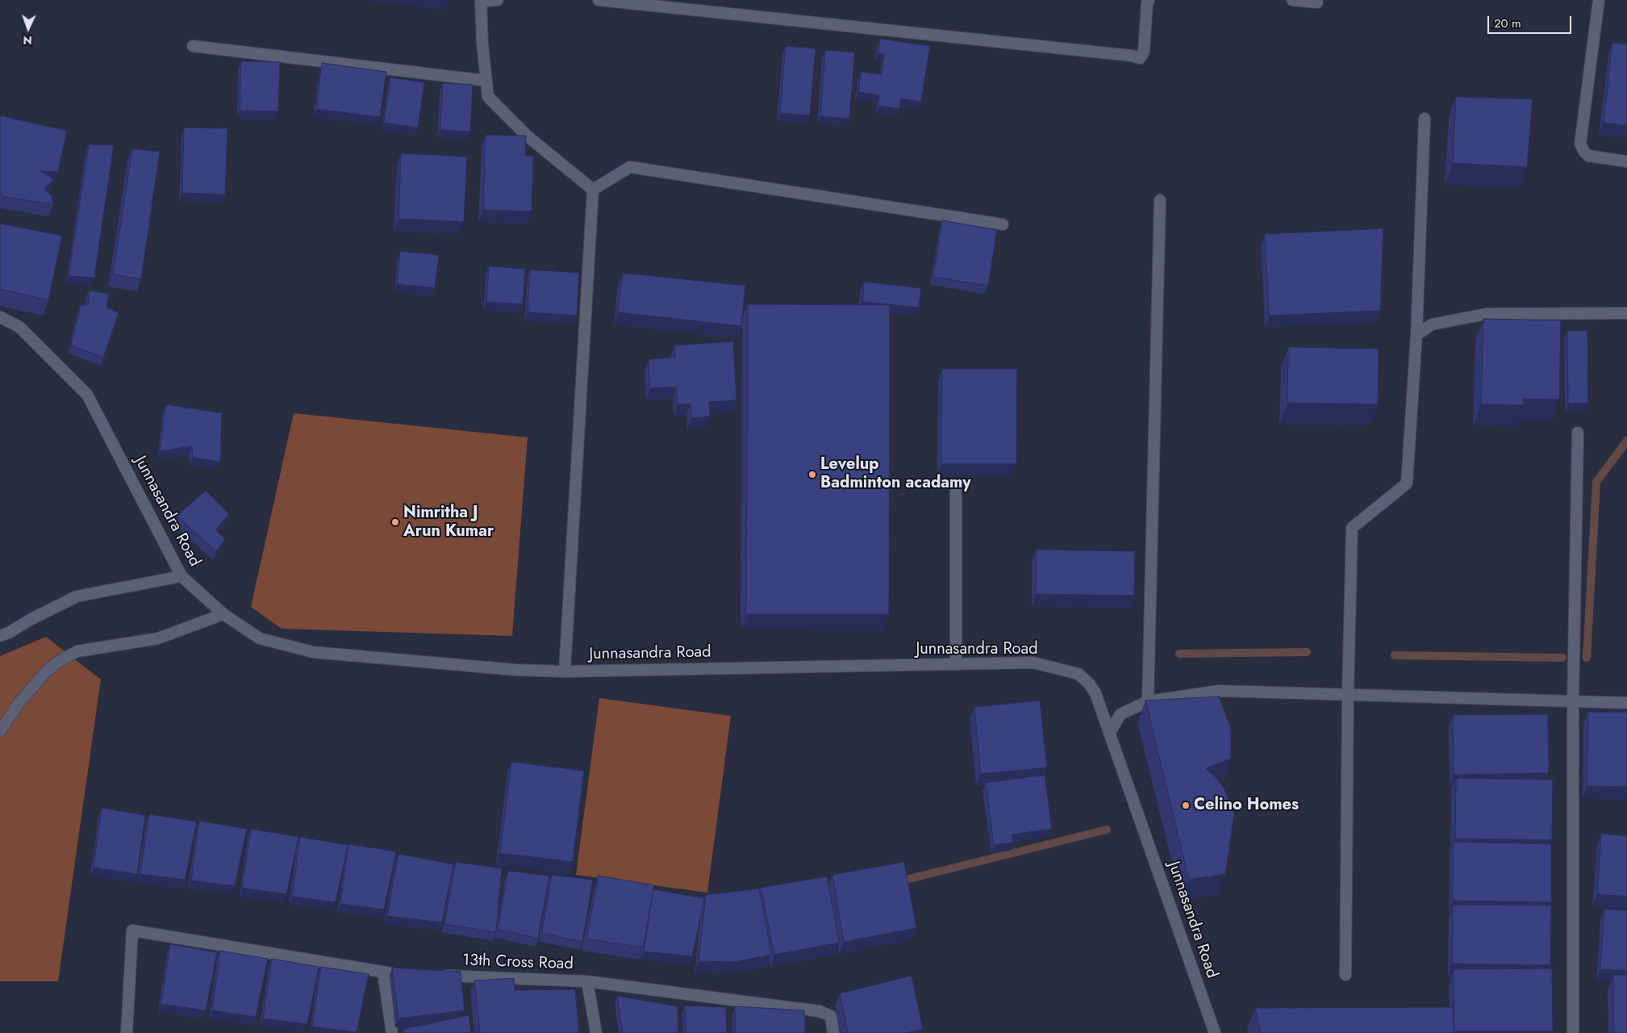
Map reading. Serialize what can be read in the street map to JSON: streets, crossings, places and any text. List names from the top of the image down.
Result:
{
  "streets": {
    "street": ["Junnasandra Road", "13th Cross Road"]
  },
  "places": ["Levelup Badminton acadamy", "Nimritha J Arun Kumar", "Celino Homes"],
  "scale_bar": "20 m",
  "north": "bottom"
}
